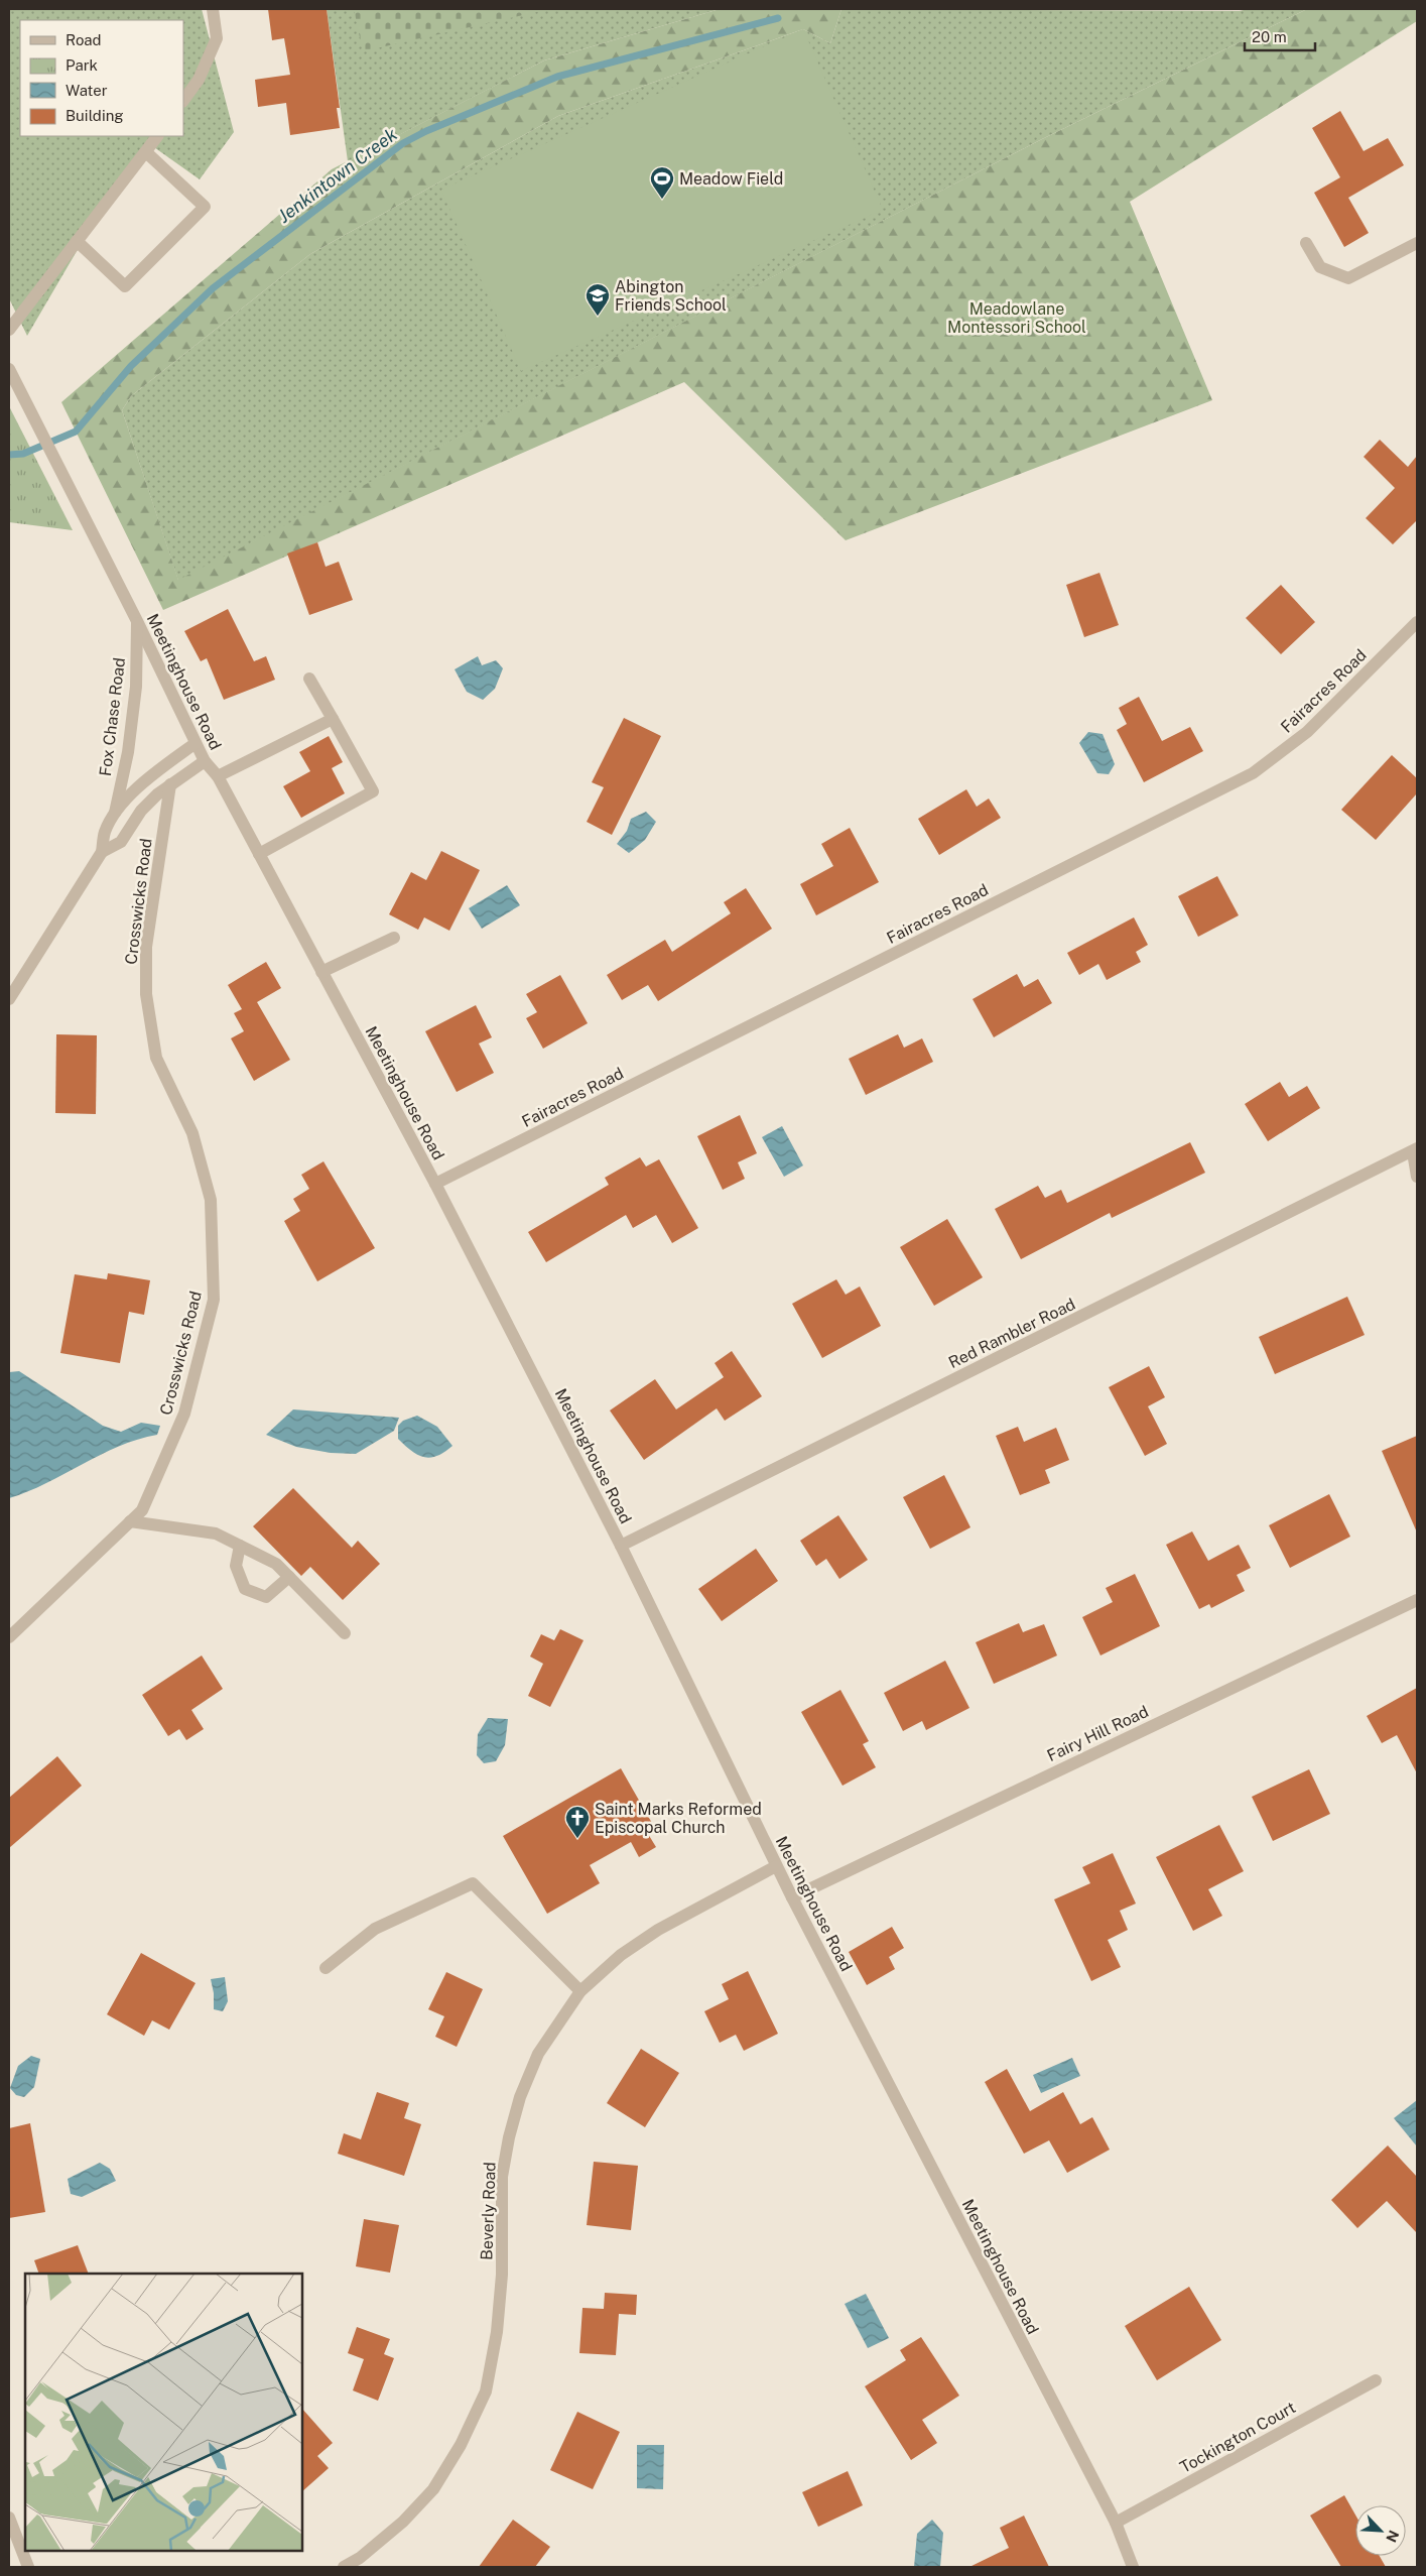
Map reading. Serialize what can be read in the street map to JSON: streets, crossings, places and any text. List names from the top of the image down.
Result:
{
  "streets": {
    "street": [
      "Meetinghouse Road",
      "Fairacres Road",
      "Fox Chase Road",
      "Crosswicks Road",
      "Red Rambler Road",
      "Fairy Hill Road",
      "Beverly Road",
      "Tockington Court"
    ]
  },
  "crossings": [
    ["Meetinghouse Road", "Fairacres Road"],
    ["Meetinghouse Road", "Fox Chase Road"],
    ["Meetinghouse Road", "Red Rambler Road"],
    ["Meetinghouse Road", "Fairy Hill Road"],
    ["Meetinghouse Road", "Beverly Road"],
    ["Meetinghouse Road", "Tockington Court"],
    ["Fox Chase Road", "Crosswicks Road"]
  ],
  "water": ["Jenkintown Creek"],
  "parks": ["Meadowlane Montessori School"],
  "places": {
    "sports": ["Meadow Field"],
    "school or university": ["Abington Friends School"],
    "church": ["Saint Marks Reformed Episcopal Church"]
  },
  "legend": [
    "Road",
    "Park",
    "Water",
    "Building"
  ],
  "scale_bar": "20 m",
  "north": "bottom right"
}
